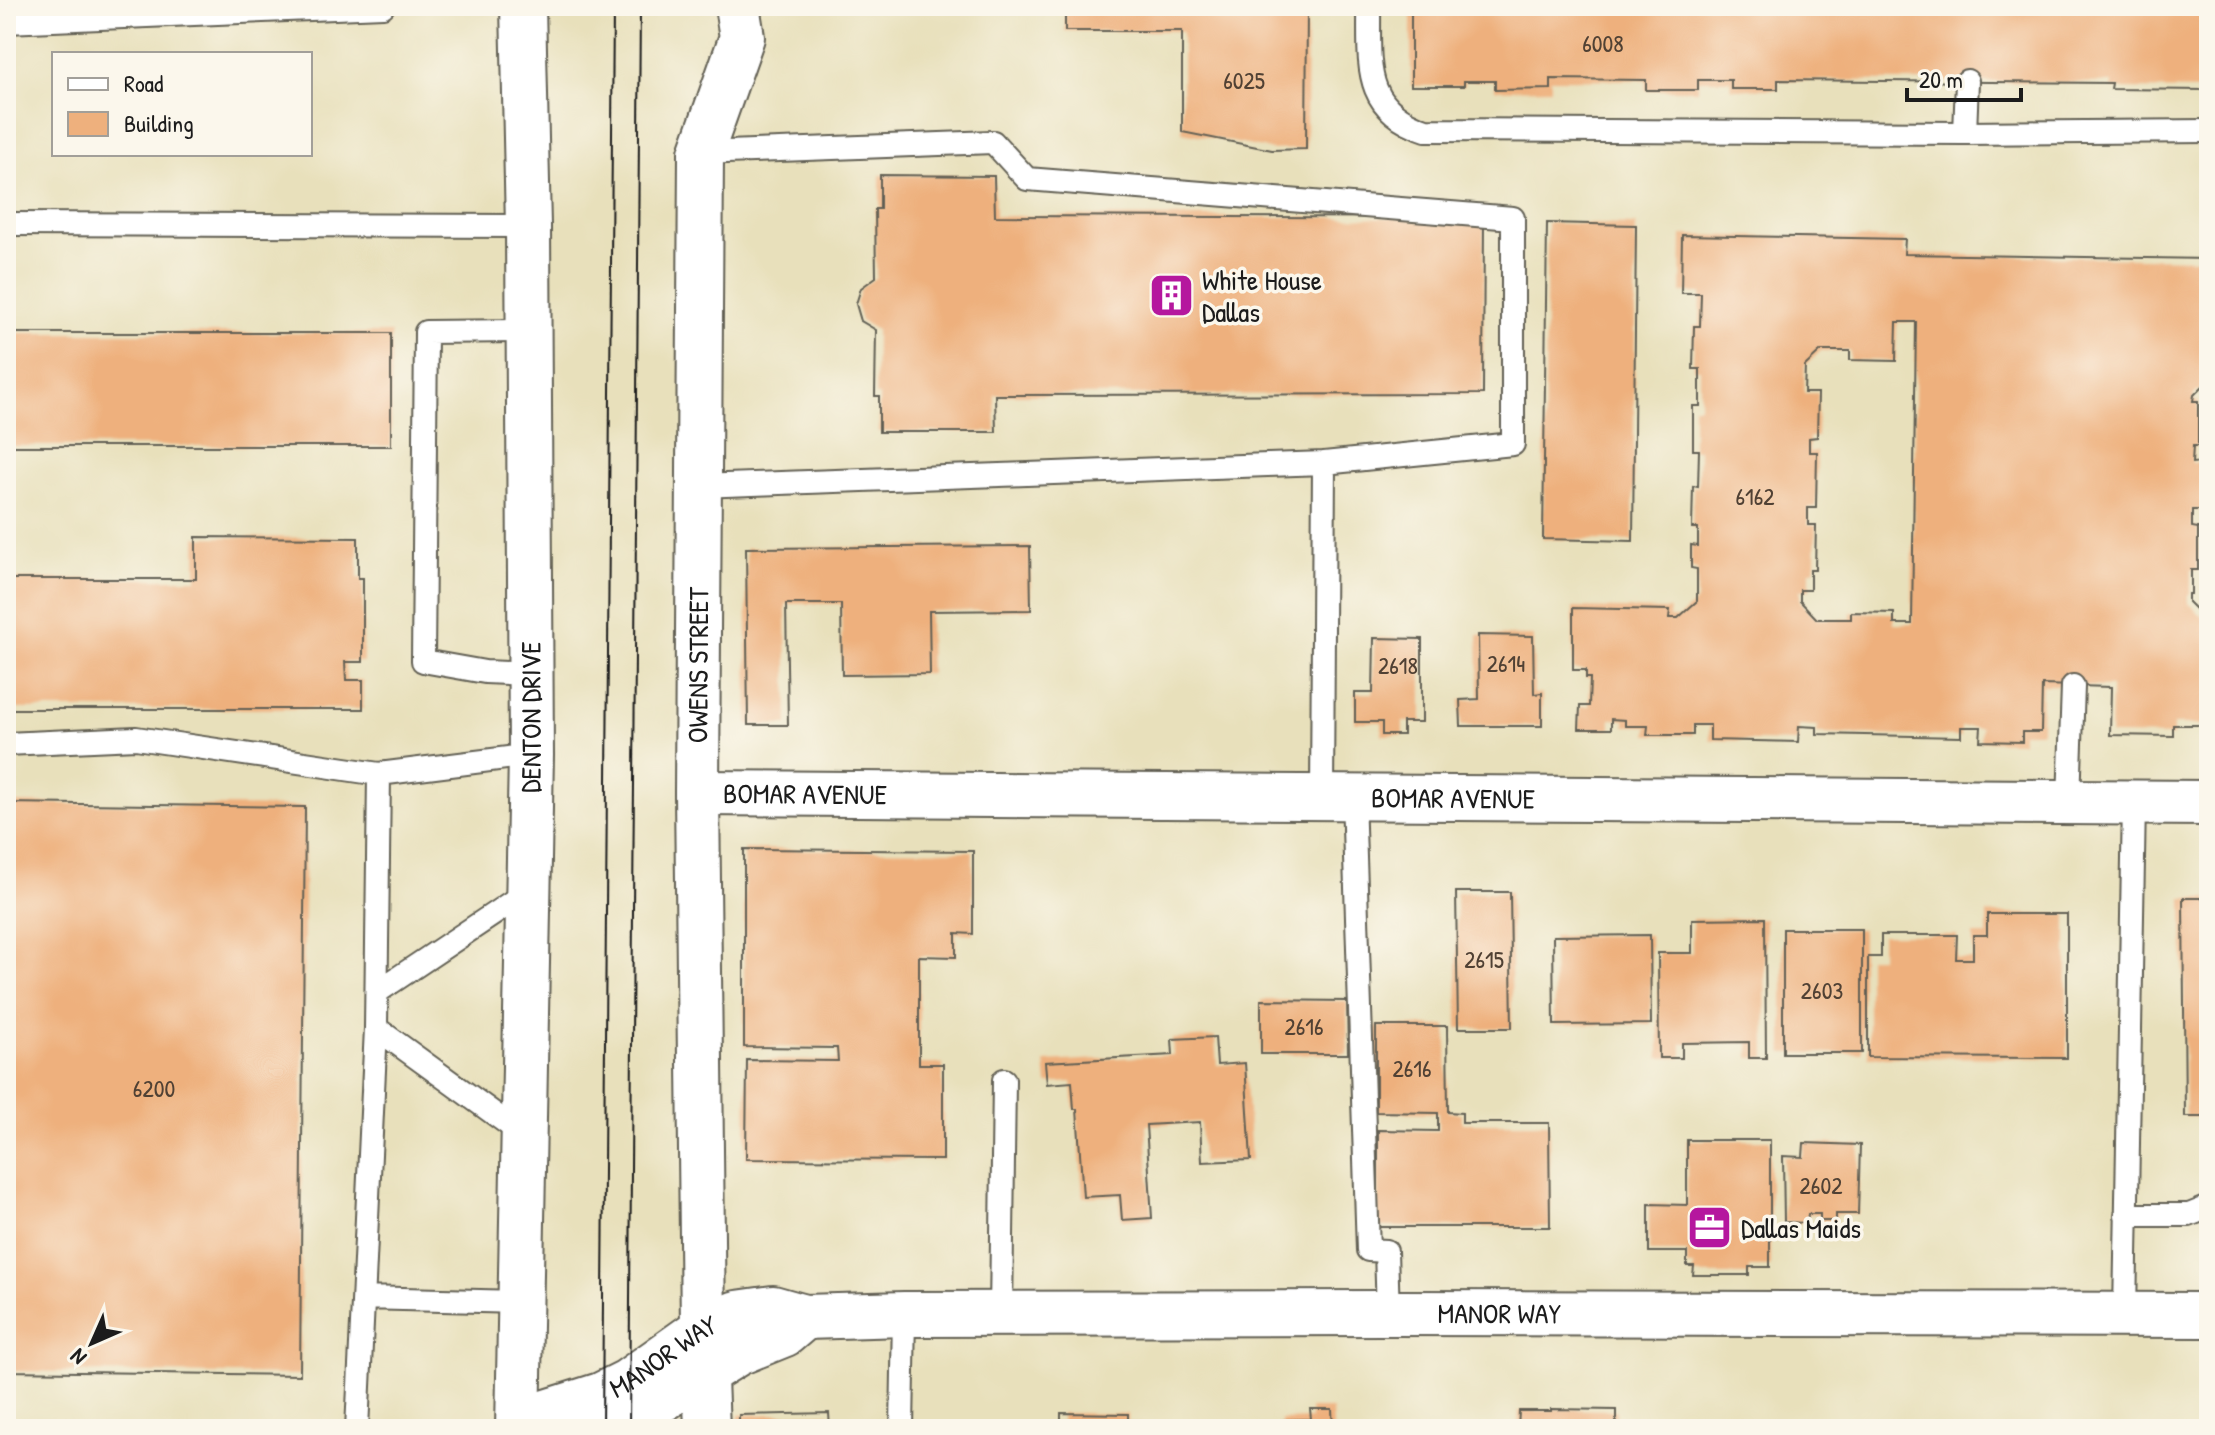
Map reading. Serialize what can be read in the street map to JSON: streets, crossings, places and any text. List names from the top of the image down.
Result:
{
  "streets": {
    "street": [
      "OWENS STREET",
      "DENTON DRIVE",
      "BOMAR AVENUE",
      "MANOR WAY"
    ]
  },
  "crossings": [
    ["OWENS STREET", "BOMAR AVENUE"],
    ["OWENS STREET", "MANOR WAY"]
  ],
  "places": {
    "building": ["White House Dallas"],
    "office": ["Dallas Maids"]
  },
  "house_numbers": [
    "6008",
    "6025",
    "6162",
    "2614",
    "2618",
    "2615",
    "2603",
    "2616",
    "2616",
    "6200",
    "2602"
  ],
  "legend": ["Road", "Building"],
  "scale_bar": "20 m",
  "north": "bottom left"
}
